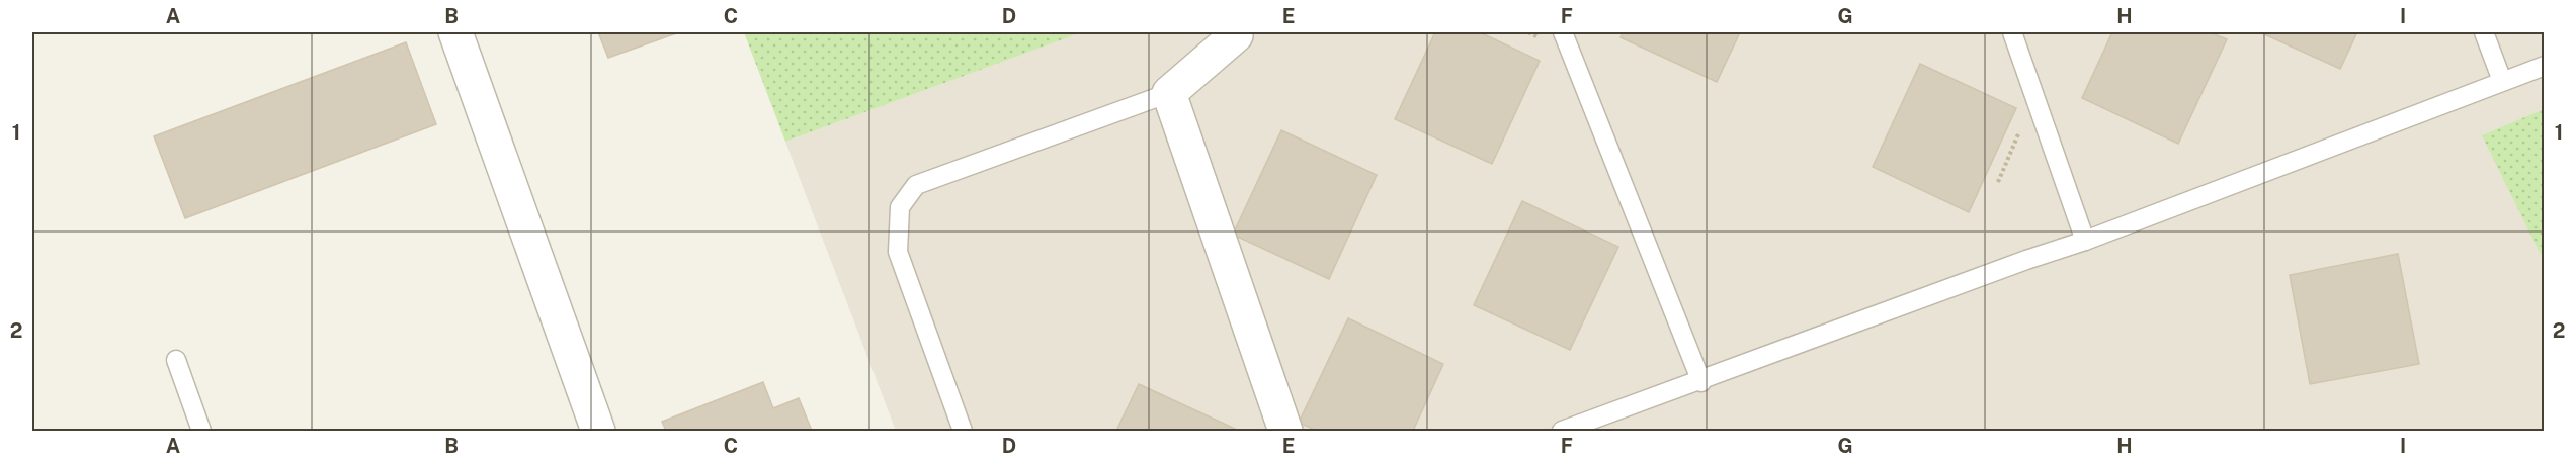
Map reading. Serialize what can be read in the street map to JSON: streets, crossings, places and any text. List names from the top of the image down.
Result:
{
  "grid": {
    "columns": [
      "A",
      "B",
      "C",
      "D",
      "E",
      "F",
      "G",
      "H",
      "I"
    ],
    "rows": ["1", "2"]
  }
}
